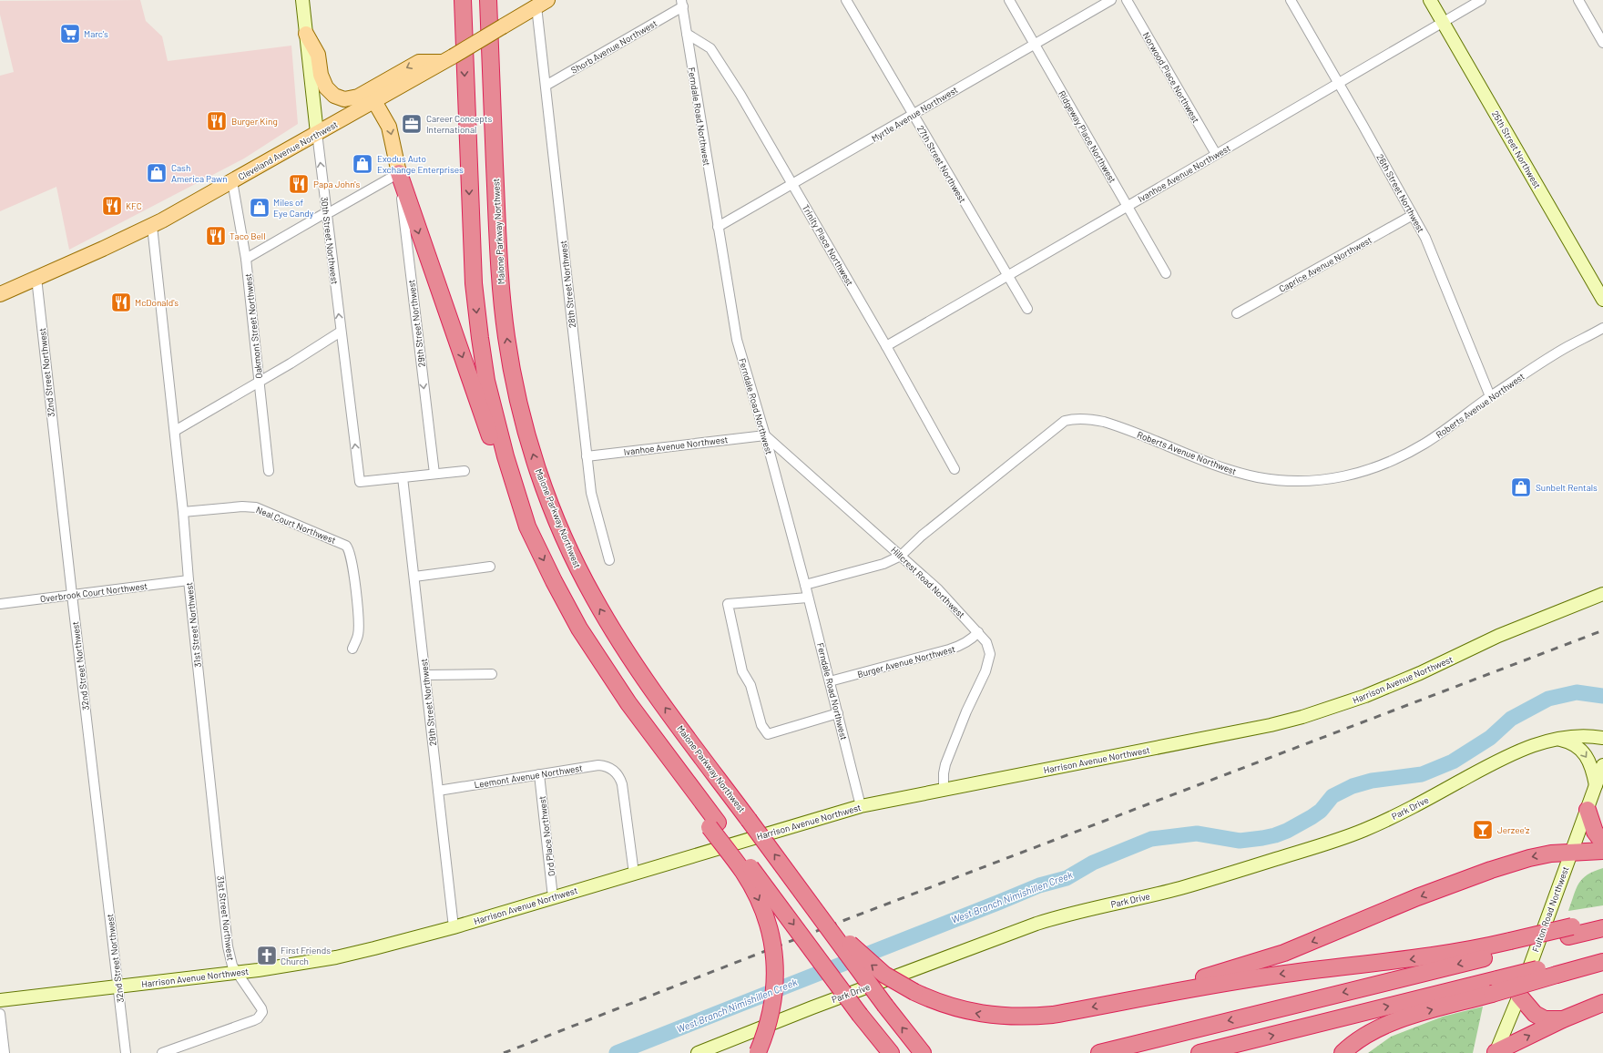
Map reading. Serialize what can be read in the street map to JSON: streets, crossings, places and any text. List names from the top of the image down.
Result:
{
  "streets": {
    "highway": ["Malone Parkway Northwest"],
    "main road": ["Cleveland Avenue Northwest"],
    "street": [
      "Shorb Avenue Northwest",
      "Norwood Place Northwest",
      "Myrtle Avenue Northwest",
      "Ferndale Road Northwest",
      "Ridgeway Place Northwest",
      "25th Street Northwest",
      "27th Street Northwest",
      "Ivanhoe Avenue Northwest",
      "26th Street Northwest",
      "30th Street Northwest",
      "Trinity Place Northwest",
      "Caprice Avenue Northwest",
      "28th Street Northwest",
      "29th Street Northwest",
      "Oakmont Street Northwest",
      "32nd Street Northwest",
      "Roberts Avenue Northwest",
      "Neal Court Northwest",
      "Hillcrest Road Northwest",
      "Overbrook Court Northwest",
      "31st Street Northwest",
      "Burger Avenue Northwest",
      "Harrison Avenue Northwest",
      "Leemont Avenue Northwest",
      "Park Drive",
      "Ord Place Northwest",
      "Fulton Road Northwest"
    ]
  },
  "crossings": [
    ["Shorb Avenue Northwest", "Ferndale Road Northwest"],
    ["Shorb Avenue Northwest", "28th Street Northwest"],
    ["Norwood Place Northwest", "Ivanhoe Avenue Northwest"],
    ["Myrtle Avenue Northwest", "Ferndale Road Northwest"],
    ["Myrtle Avenue Northwest", "Ridgeway Place Northwest"],
    ["Myrtle Avenue Northwest", "27th Street Northwest"],
    ["Myrtle Avenue Northwest", "Trinity Place Northwest"],
    ["Ferndale Road Northwest", "Ivanhoe Avenue Northwest"],
    ["Ferndale Road Northwest", "Trinity Place Northwest"],
    ["Ferndale Road Northwest", "Roberts Avenue Northwest"],
    ["Ferndale Road Northwest", "Hillcrest Road Northwest"],
    ["Ferndale Road Northwest", "Burger Avenue Northwest"],
    ["Ferndale Road Northwest", "Harrison Avenue Northwest"],
    ["Ridgeway Place Northwest", "Ivanhoe Avenue Northwest"],
    ["25th Street Northwest", "Ivanhoe Avenue Northwest"],
    ["Cleveland Avenue Northwest", "30th Street Northwest"],
    ["Cleveland Avenue Northwest", "28th Street Northwest"],
    ["Cleveland Avenue Northwest", "Oakmont Street Northwest"],
    ["Cleveland Avenue Northwest", "32nd Street Northwest"],
    ["Cleveland Avenue Northwest", "31st Street Northwest"],
    ["27th Street Northwest", "Ivanhoe Avenue Northwest"],
    ["Ivanhoe Avenue Northwest", "26th Street Northwest"],
    ["Ivanhoe Avenue Northwest", "Trinity Place Northwest"],
    ["Ivanhoe Avenue Northwest", "28th Street Northwest"],
    ["Ivanhoe Avenue Northwest", "Hillcrest Road Northwest"],
    ["26th Street Northwest", "Caprice Avenue Northwest"],
    ["26th Street Northwest", "Roberts Avenue Northwest"],
    ["30th Street Northwest", "29th Street Northwest"],
    ["29th Street Northwest", "Harrison Avenue Northwest"],
    ["29th Street Northwest", "Leemont Avenue Northwest"],
    ["32nd Street Northwest", "Overbrook Court Northwest"],
    ["32nd Street Northwest", "Harrison Avenue Northwest"],
    ["Roberts Avenue Northwest", "Hillcrest Road Northwest"],
    ["Neal Court Northwest", "31st Street Northwest"],
    ["Hillcrest Road Northwest", "Burger Avenue Northwest"],
    ["Hillcrest Road Northwest", "Harrison Avenue Northwest"],
    ["Overbrook Court Northwest", "31st Street Northwest"],
    ["31st Street Northwest", "Harrison Avenue Northwest"],
    ["Harrison Avenue Northwest", "Leemont Avenue Northwest"],
    ["Harrison Avenue Northwest", "Ord Place Northwest"],
    ["Leemont Avenue Northwest", "Ord Place Northwest"]
  ],
  "one_way": ["30th Street Northwest", "29th Street Northwest"],
  "water": ["West Branch Nimishillen Creek"],
  "places": {
    "supermarket": ["Marc's"],
    "restaurant": [
      "Burger King",
      "Papa John's",
      "KFC",
      "Taco Bell",
      "McDonald's"
    ],
    "office": ["Career Concepts International"],
    "shop": [
      "Exodus Auto Exchange Enterprises",
      "Cash America Pawn",
      "Miles of Eye Candy",
      "Sunbelt Rentals"
    ],
    "bar": ["Jerzee'z"],
    "church": ["First Friends Church"]
  }
}
